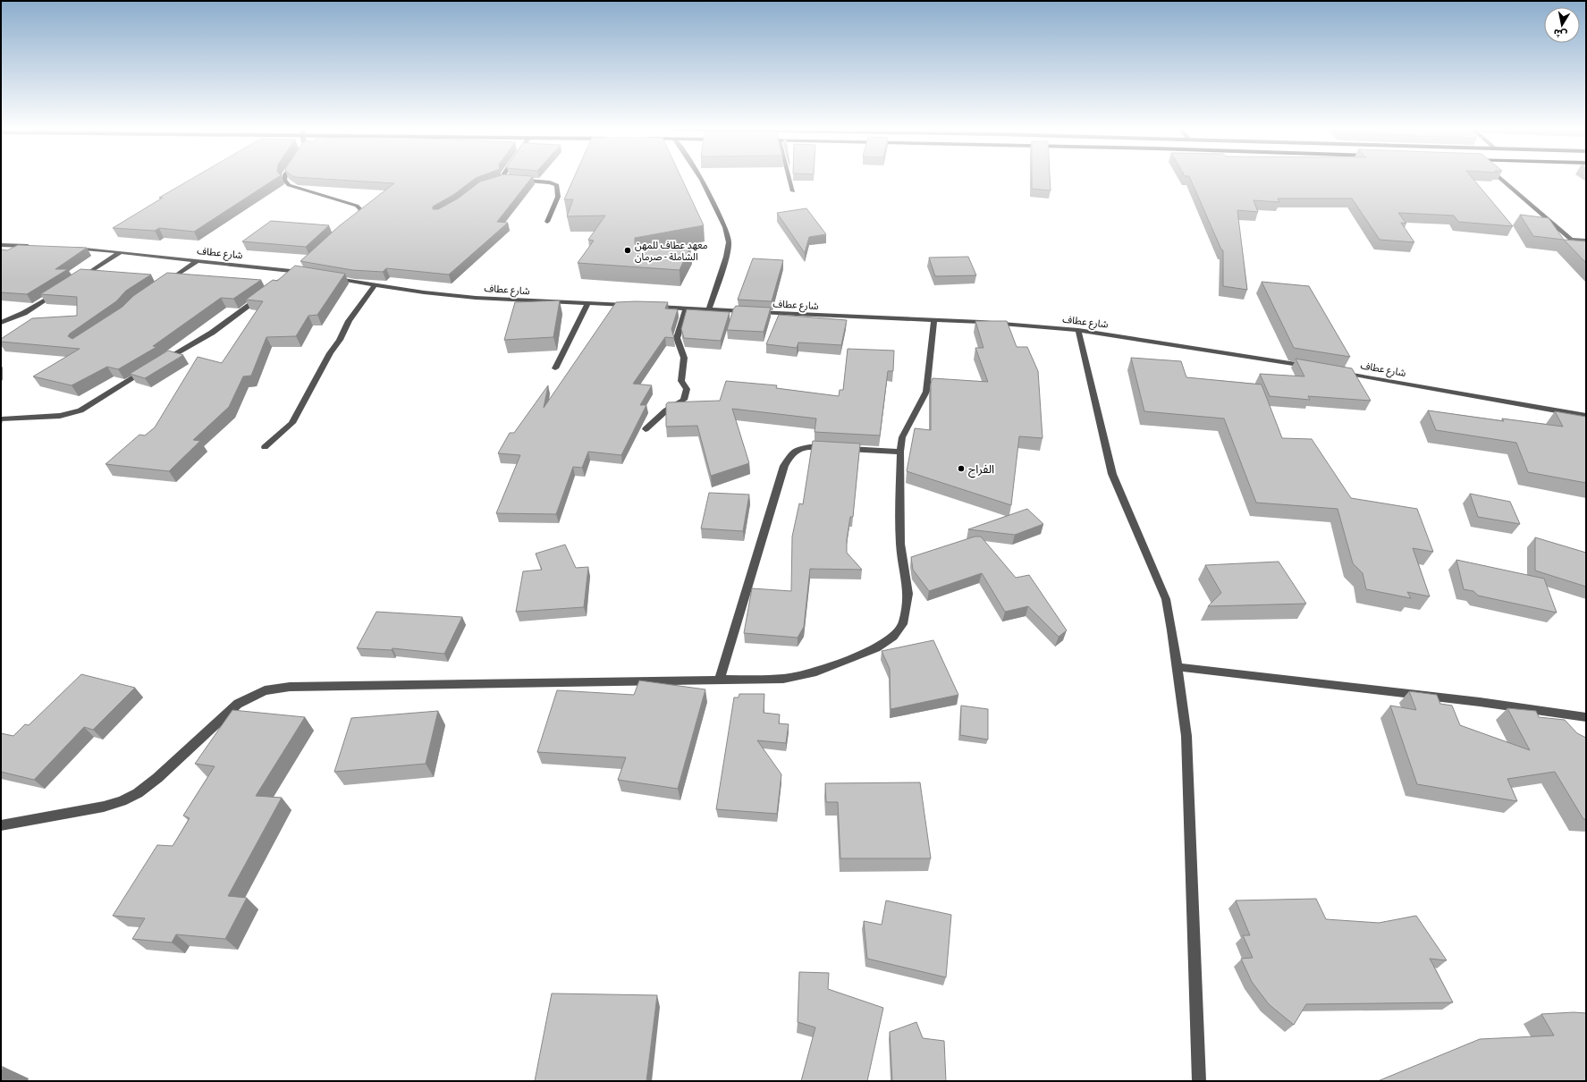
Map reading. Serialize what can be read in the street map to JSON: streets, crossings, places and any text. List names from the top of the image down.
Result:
{
  "streets": {
    "street": ["شارع عطاف"]
  },
  "places": ["معهد عطاف للمهن الشاملة - صرمان", "الفراح"],
  "north": "bottom"
}
